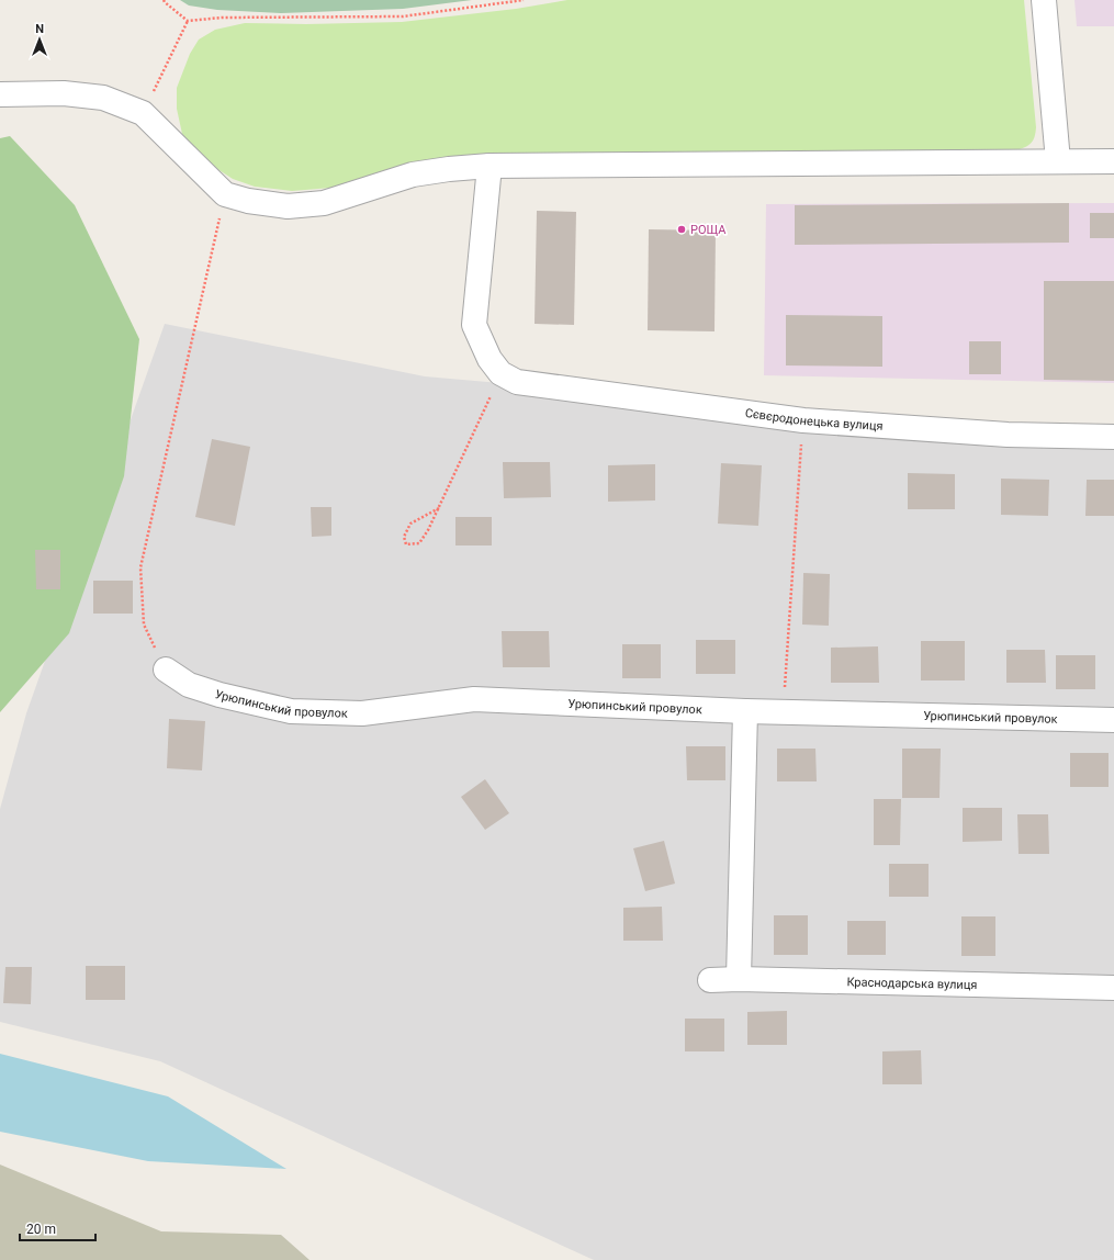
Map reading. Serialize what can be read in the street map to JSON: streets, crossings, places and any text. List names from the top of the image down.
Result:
{
  "streets": {
    "street": ["Сєвєродонецька вулиця", "Урюпинський провулок", "Краснодарська вулиця"]
  },
  "places": ["РОЩА"],
  "scale_bar": "20 m",
  "north": "top"
}
